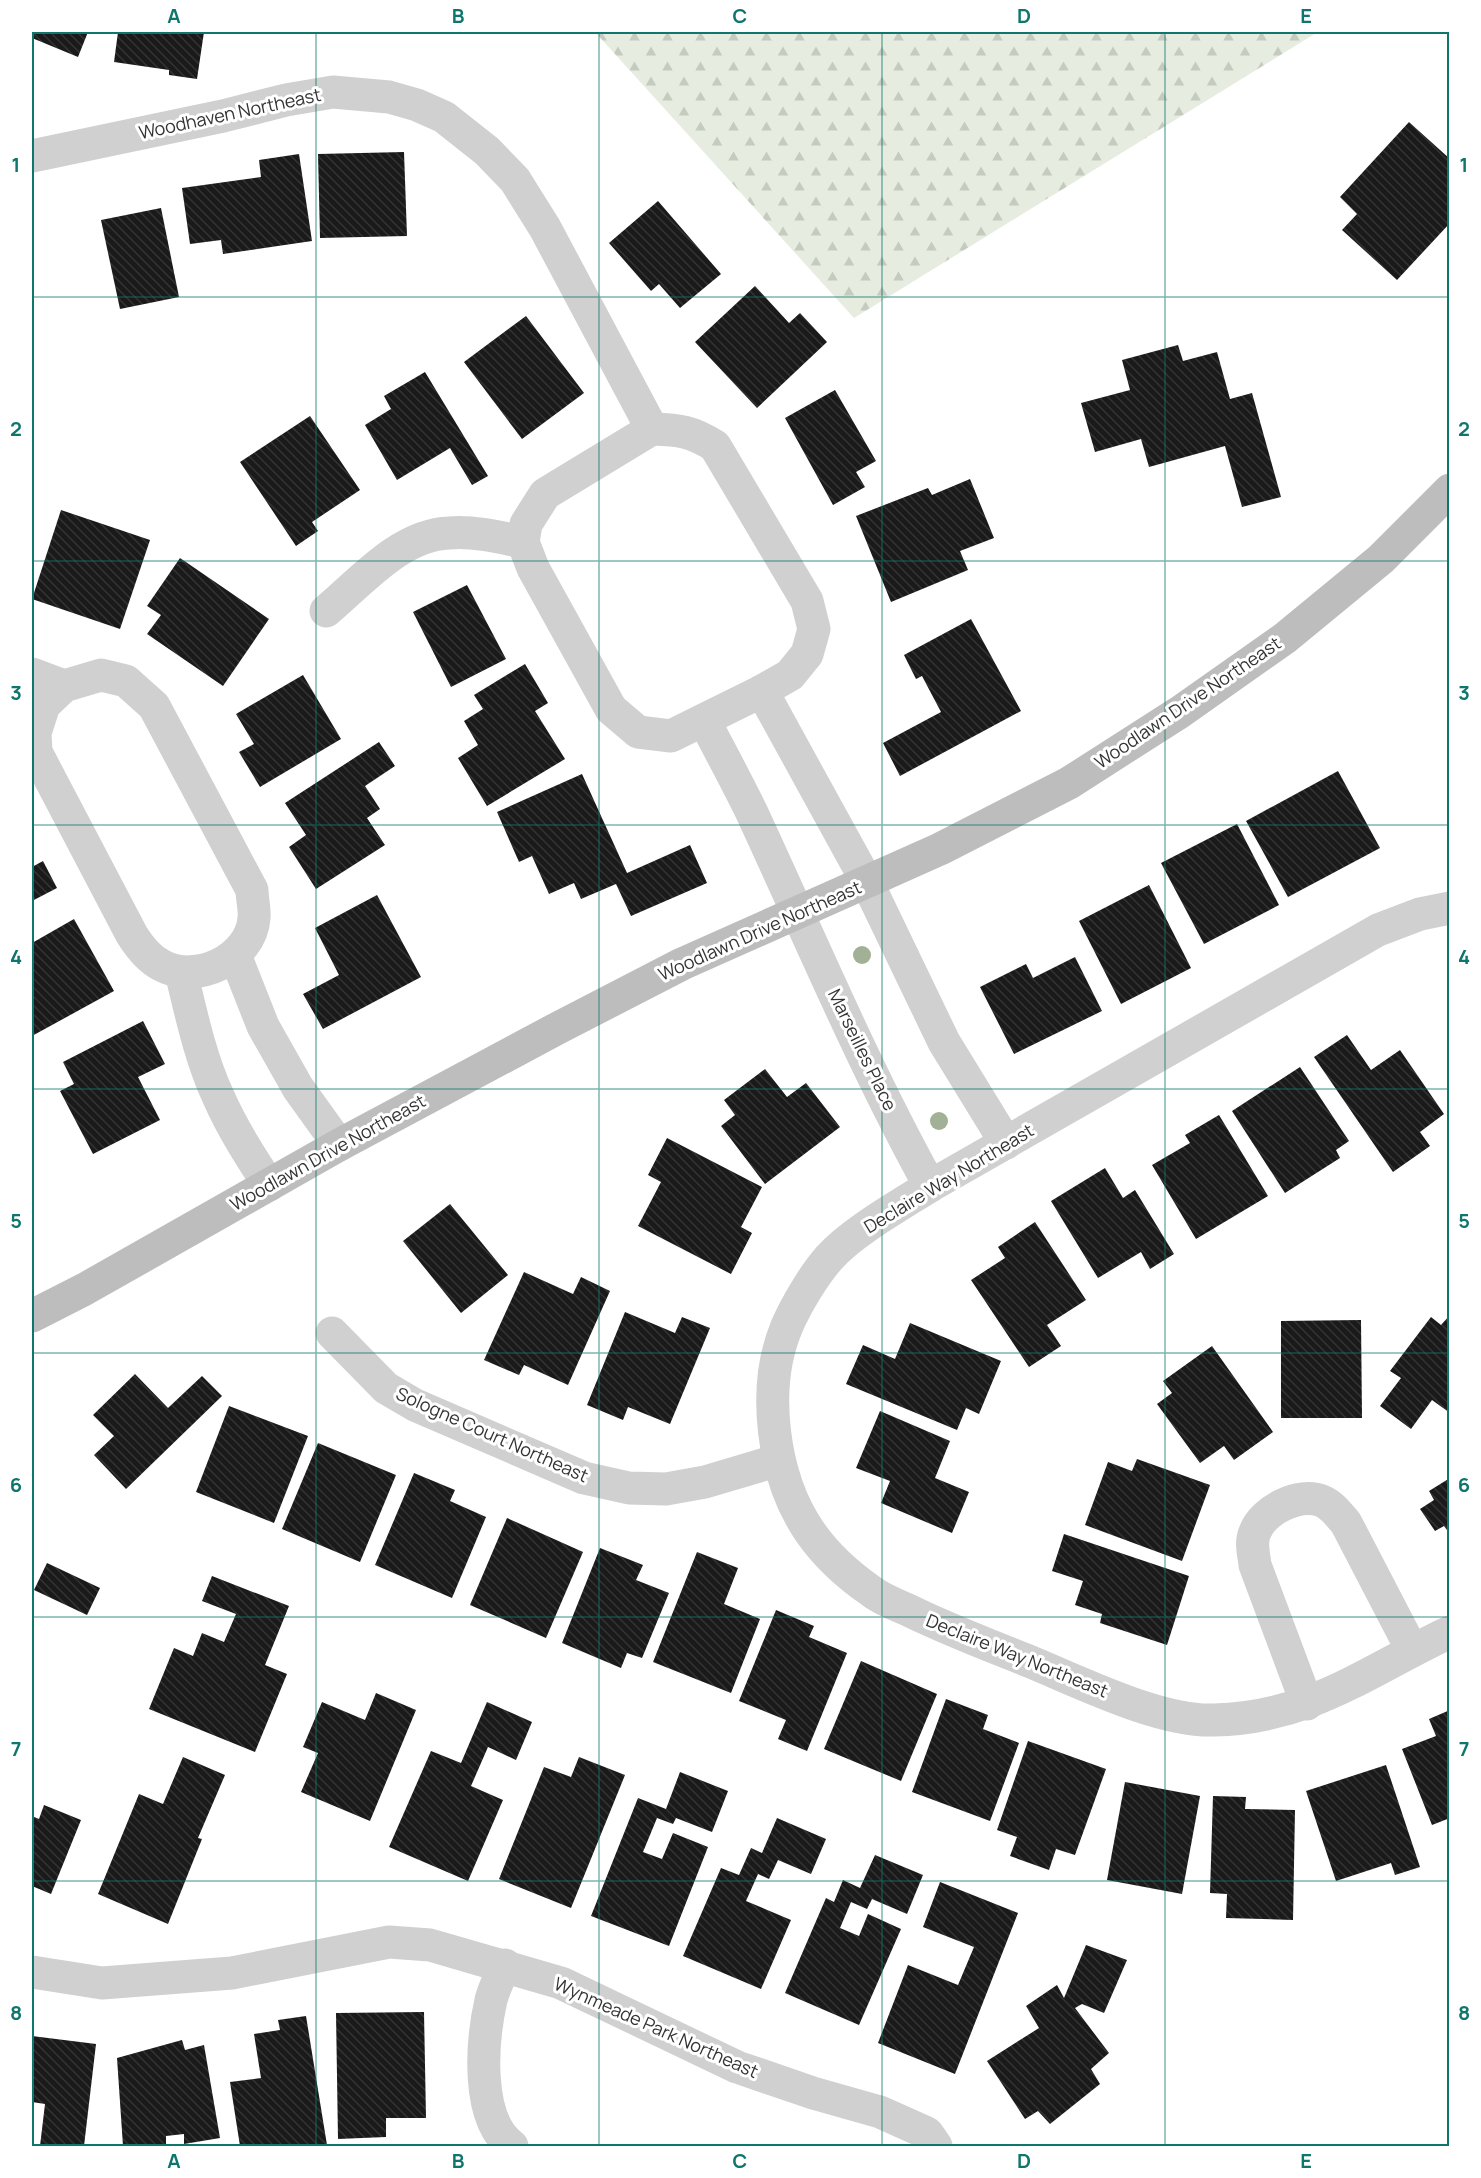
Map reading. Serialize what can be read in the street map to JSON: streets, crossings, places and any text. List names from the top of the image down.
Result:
{
  "streets": {
    "street": [
      "Woodhaven Northeast",
      "Woodlawn Drive Northeast",
      "Marseilles Place",
      "Declaire Way Northeast",
      "Sologne Court Northeast",
      "Wynmeade Park Northeast"
    ]
  },
  "crossings": [
    ["Woodlawn Drive Northeast", "Marseilles Place"],
    ["Marseilles Place", "Declaire Way Northeast"],
    ["Declaire Way Northeast", "Sologne Court Northeast"]
  ],
  "grid": {
    "columns": [
      "A",
      "B",
      "C",
      "D",
      "E"
    ],
    "rows": [
      "1",
      "2",
      "3",
      "4",
      "5",
      "6",
      "7",
      "8"
    ]
  }
}
